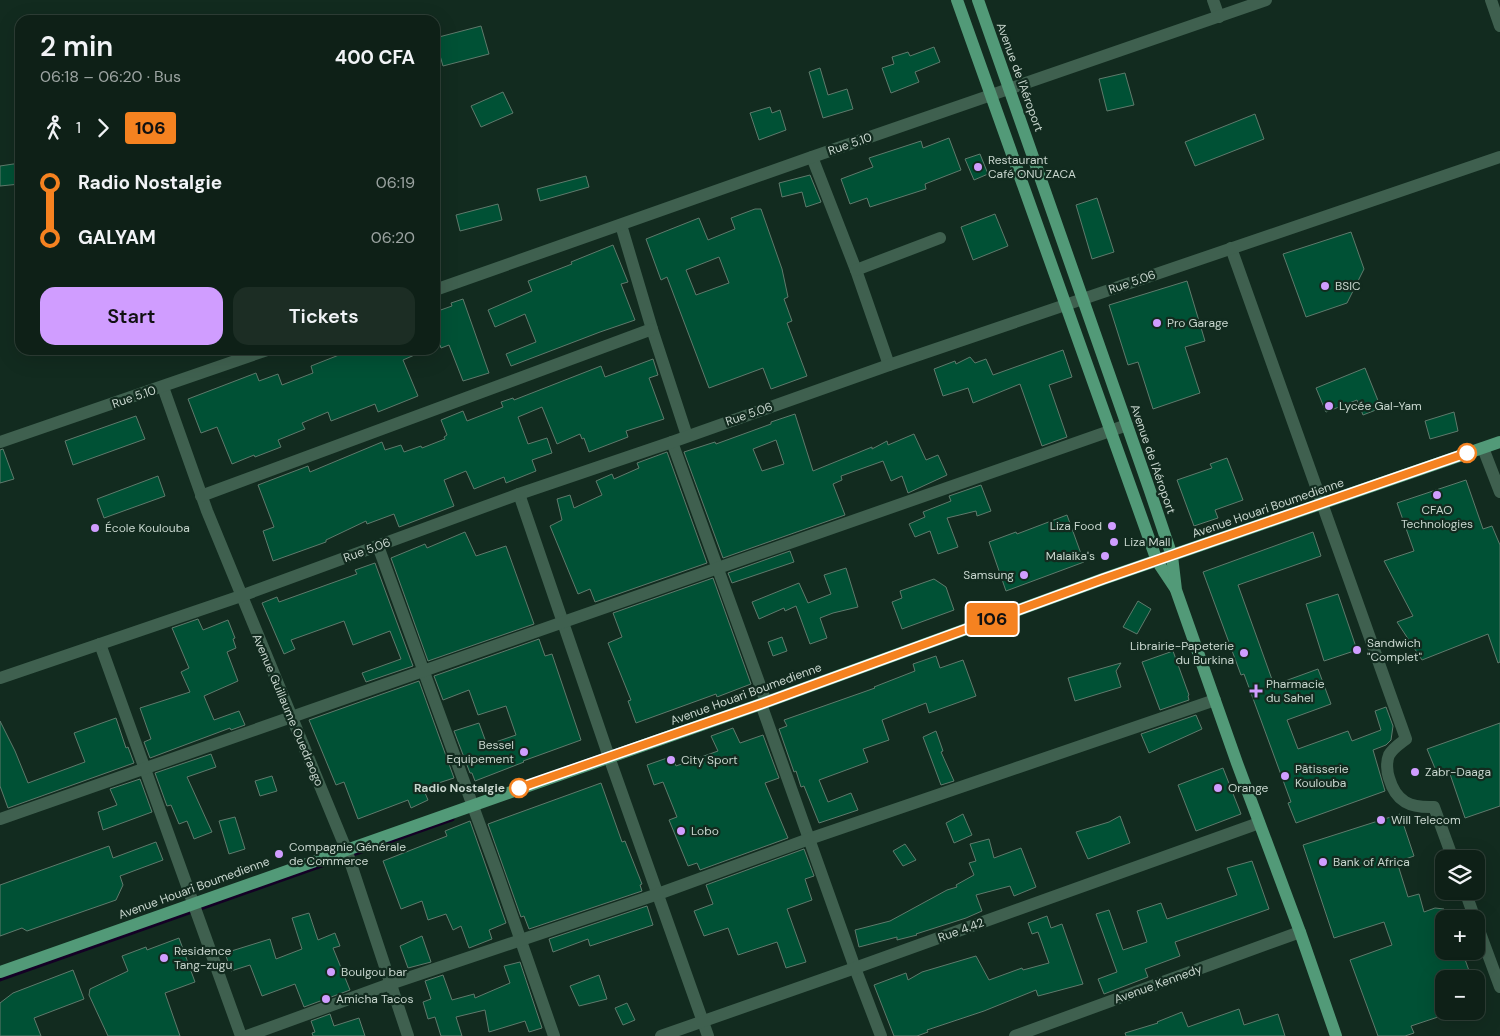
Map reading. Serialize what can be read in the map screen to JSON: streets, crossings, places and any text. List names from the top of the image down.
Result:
{
  "streets": {
    "main road": ["Avenue de l'Aéroport", "Avenue Houari Boumedienne"],
    "street": [
      "Rue 5.10",
      "Rue 5.06",
      "Avenue Guillaume Ouedraogo",
      "Rue 4.42",
      "Avenue Kennedy"
    ]
  },
  "crossings": [
    ["Avenue de l'Aéroport", "Rue 5.10"],
    ["Avenue de l'Aéroport", "Rue 5.06"],
    ["Avenue de l'Aéroport", "Avenue Houari Boumedienne"],
    ["Rue 5.10", "Avenue Guillaume Ouedraogo"],
    ["Rue 5.06", "Avenue Guillaume Ouedraogo"],
    ["Avenue Houari Boumedienne", "Avenue Guillaume Ouedraogo"]
  ],
  "places": {
    "other": [
      "Restaurant Café ONU ZACA",
      "BSIC",
      "Pro Garage",
      "Lycée Gal-Yam",
      "CFAO Technologies",
      "Liza Food",
      "École Koulouba",
      "Liza Mall",
      "Malaika's",
      "Samsung",
      "Sandwich \"Complet\"",
      "Librairie-Papeterie du Burkina",
      "Bessel Equipement",
      "City Sport",
      "Zabr-Daaga",
      "Pâtisserie Koulouba",
      "Radio Nostalgie",
      "Orange",
      "Will Telecom",
      "Lobo",
      "Compagnie Générale de Commerce",
      "Bank of Africa",
      "Residence Tang-zugu",
      "Boulgou bar",
      "Amicha Tacos"
    ],
    "health": ["Pharmacie du Sahel"]
  },
  "lines": ["bus line 106"],
  "page": {
    "on_map": "106",
    "heading": ["2 min", "06:18 – 06:20 · Bus", "400 CFA"],
    "legs": ["1", "106"],
    "list": [
      {
        "name": "Radio Nostalgie",
        "value": "06:19"
      },
      {
        "name": "GALYAM",
        "value": "06:20"
      }
    ],
    "buttons": ["Start", "Tickets"],
    "map_buttons": ["+", "−"]
  }
}
